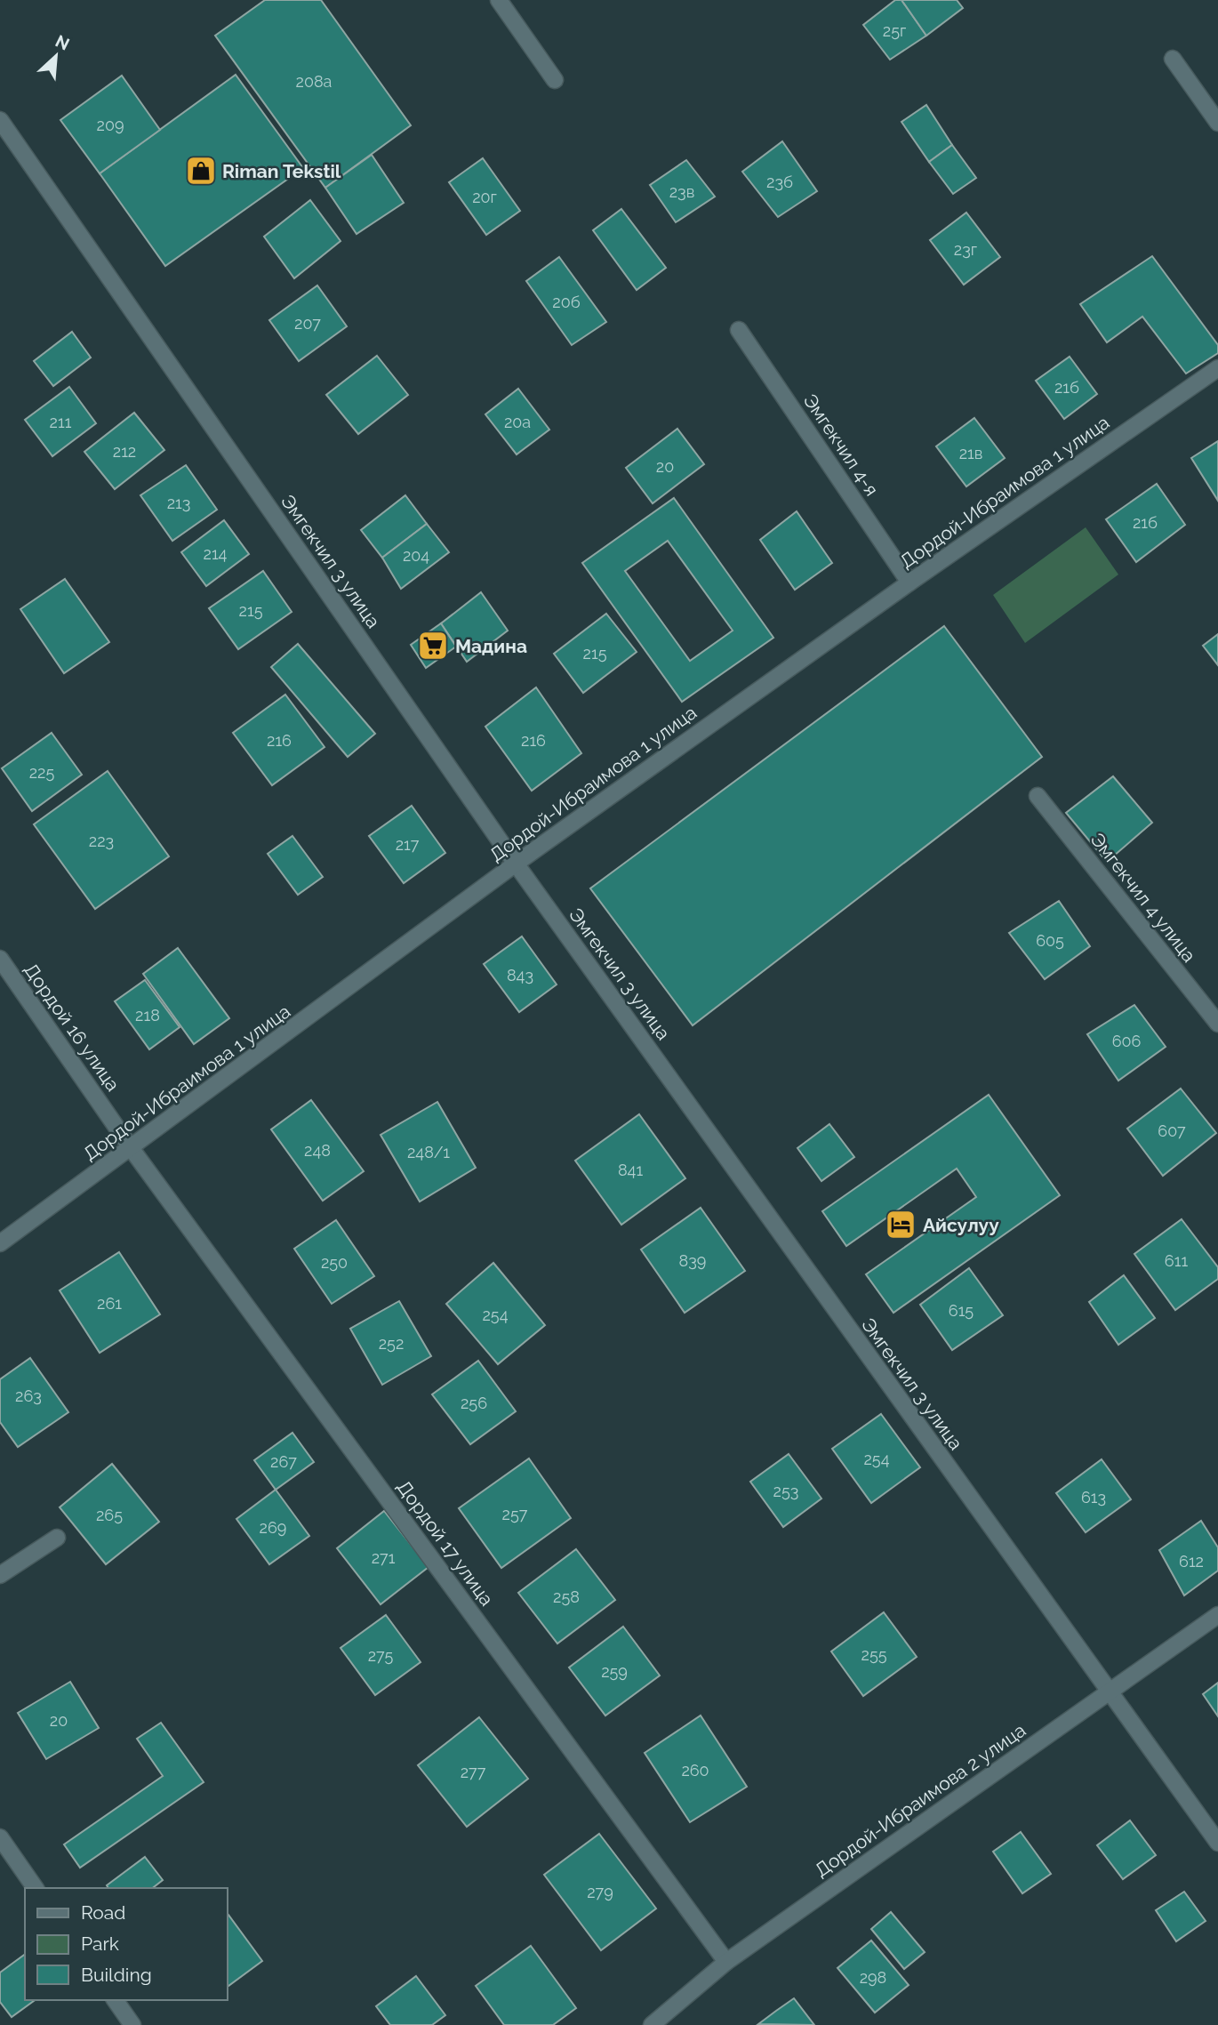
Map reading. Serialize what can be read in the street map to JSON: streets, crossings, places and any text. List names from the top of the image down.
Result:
{
  "streets": {
    "street": [
      "Эмгекчил 4-я",
      "Дордой-Ибраимова 1 улица",
      "Эмгекчил 3 улица",
      "Эмгекчил 4 улица",
      "Дордой 16 улица",
      "Дордой 17 улица",
      "Дордой-Ибраимова 2 улица"
    ]
  },
  "crossings": [
    ["Эмгекчил 4-я", "Дордой-Ибраимова 1 улица"],
    ["Дордой-Ибраимова 1 улица", "Эмгекчил 3 улица"],
    ["Дордой-Ибраимова 1 улица", "Дордой 16 улица"],
    ["Дордой-Ибраимова 1 улица", "Дордой 17 улица"],
    ["Эмгекчил 3 улица", "Дордой-Ибраимова 2 улица"],
    ["Дордой 16 улица", "Дордой 17 улица"],
    ["Дордой 17 улица", "Дордой-Ибраимова 2 улица"]
  ],
  "places": {
    "shop": ["Riman Tekstil"],
    "supermarket": ["Мадина"],
    "hotel": ["Айсулуу"]
  },
  "house_numbers": [
    "25г",
    "208а",
    "209",
    "23б",
    "23в",
    "20г",
    "23г",
    "20б",
    "207",
    "21б",
    "211",
    "20а",
    "212",
    "21в",
    "20",
    "213",
    "21б",
    "214",
    "204",
    "215",
    "215",
    "216",
    "216",
    "225",
    "223",
    "217",
    "605",
    "843",
    "218",
    "606",
    "607",
    "248",
    "248/1",
    "841",
    "839",
    "611",
    "250",
    "261",
    "615",
    "254",
    "252",
    "263",
    "256",
    "254",
    "267",
    "253",
    "613",
    "257",
    "265",
    "269",
    "271",
    "612",
    "258",
    "255",
    "275",
    "259",
    "20",
    "260",
    "277",
    "279",
    "298"
  ],
  "legend": ["Road", "Park", "Building"],
  "north": "top right"
}
